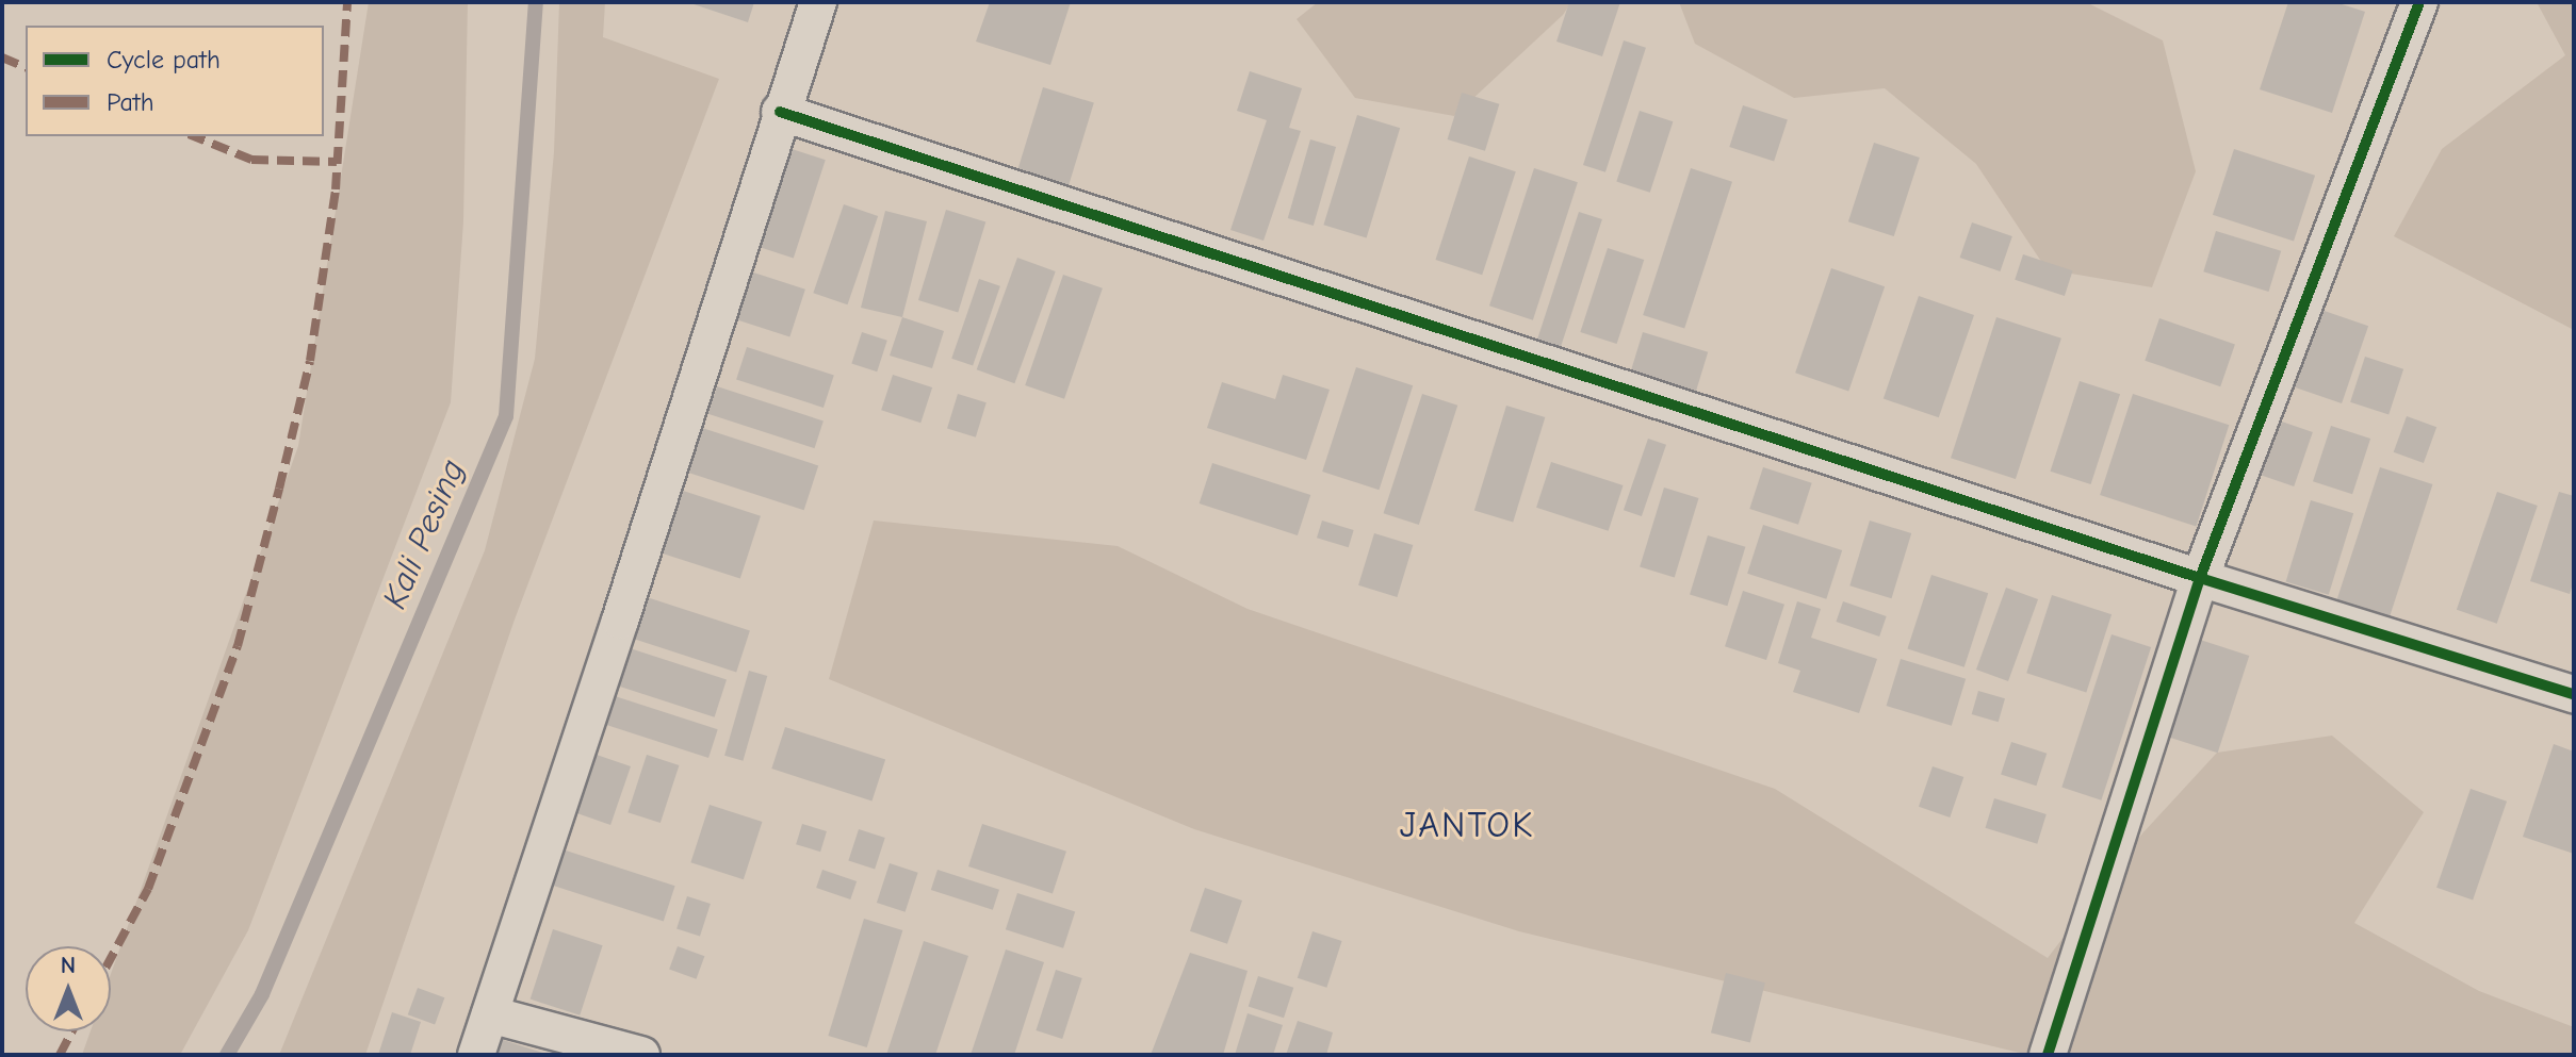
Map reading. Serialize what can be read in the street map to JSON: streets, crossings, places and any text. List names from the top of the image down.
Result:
{
  "districts": ["JANTOK"],
  "water": ["Kali Pesing"],
  "legend": ["Cycle path", "Path"],
  "north": "top"
}
